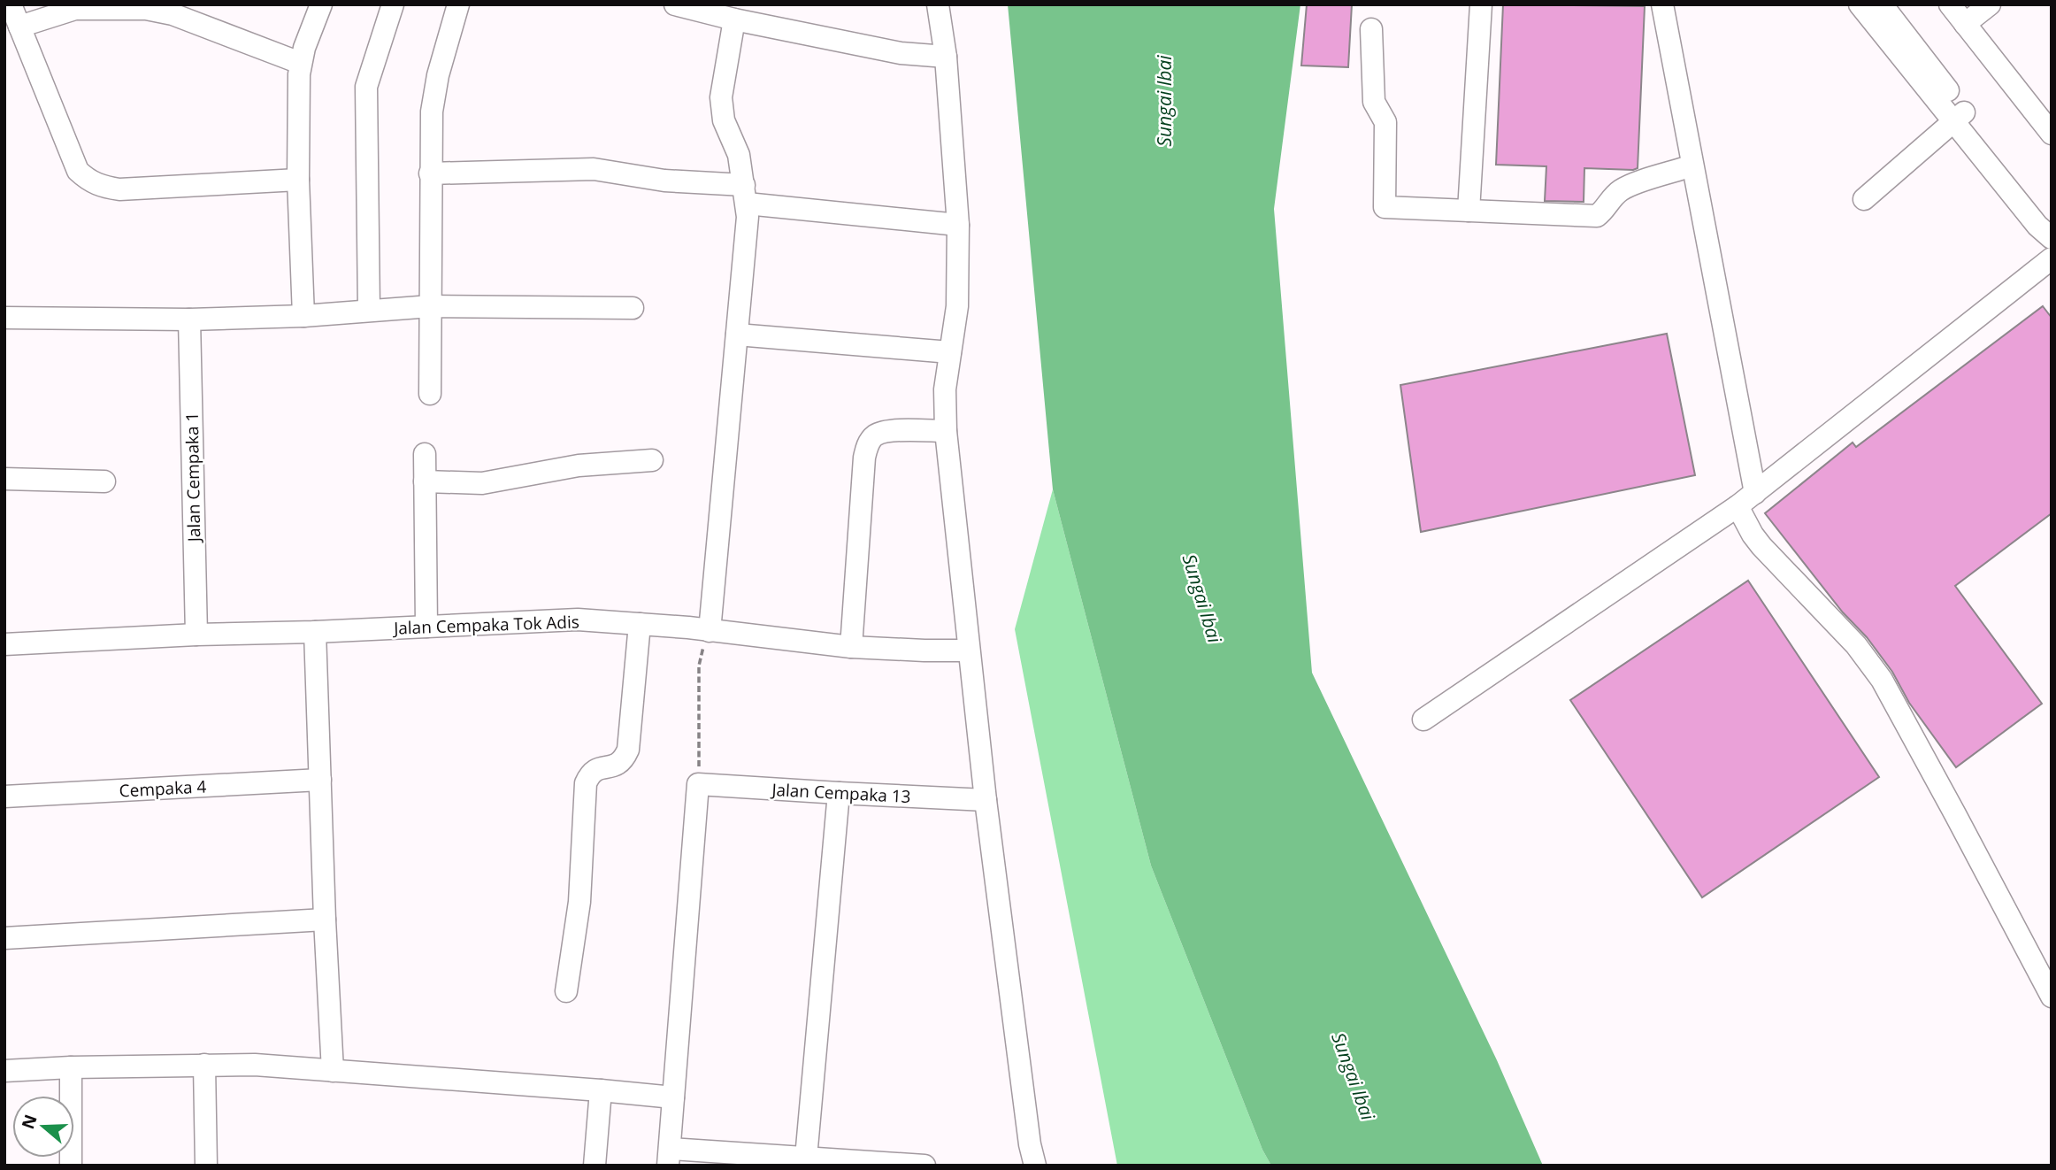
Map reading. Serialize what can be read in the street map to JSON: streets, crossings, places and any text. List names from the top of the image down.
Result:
{
  "streets": {
    "street": [
      "Jalan Cempaka 1",
      "Jalan Cempaka Tok Adis",
      "Cempaka 4",
      "Jalan Cempaka 13"
    ]
  },
  "crossings": [
    ["Jalan Cempaka 1", "Jalan Cempaka Tok Adis"]
  ],
  "water": ["Sungai Ibai"],
  "north": "left"
}
